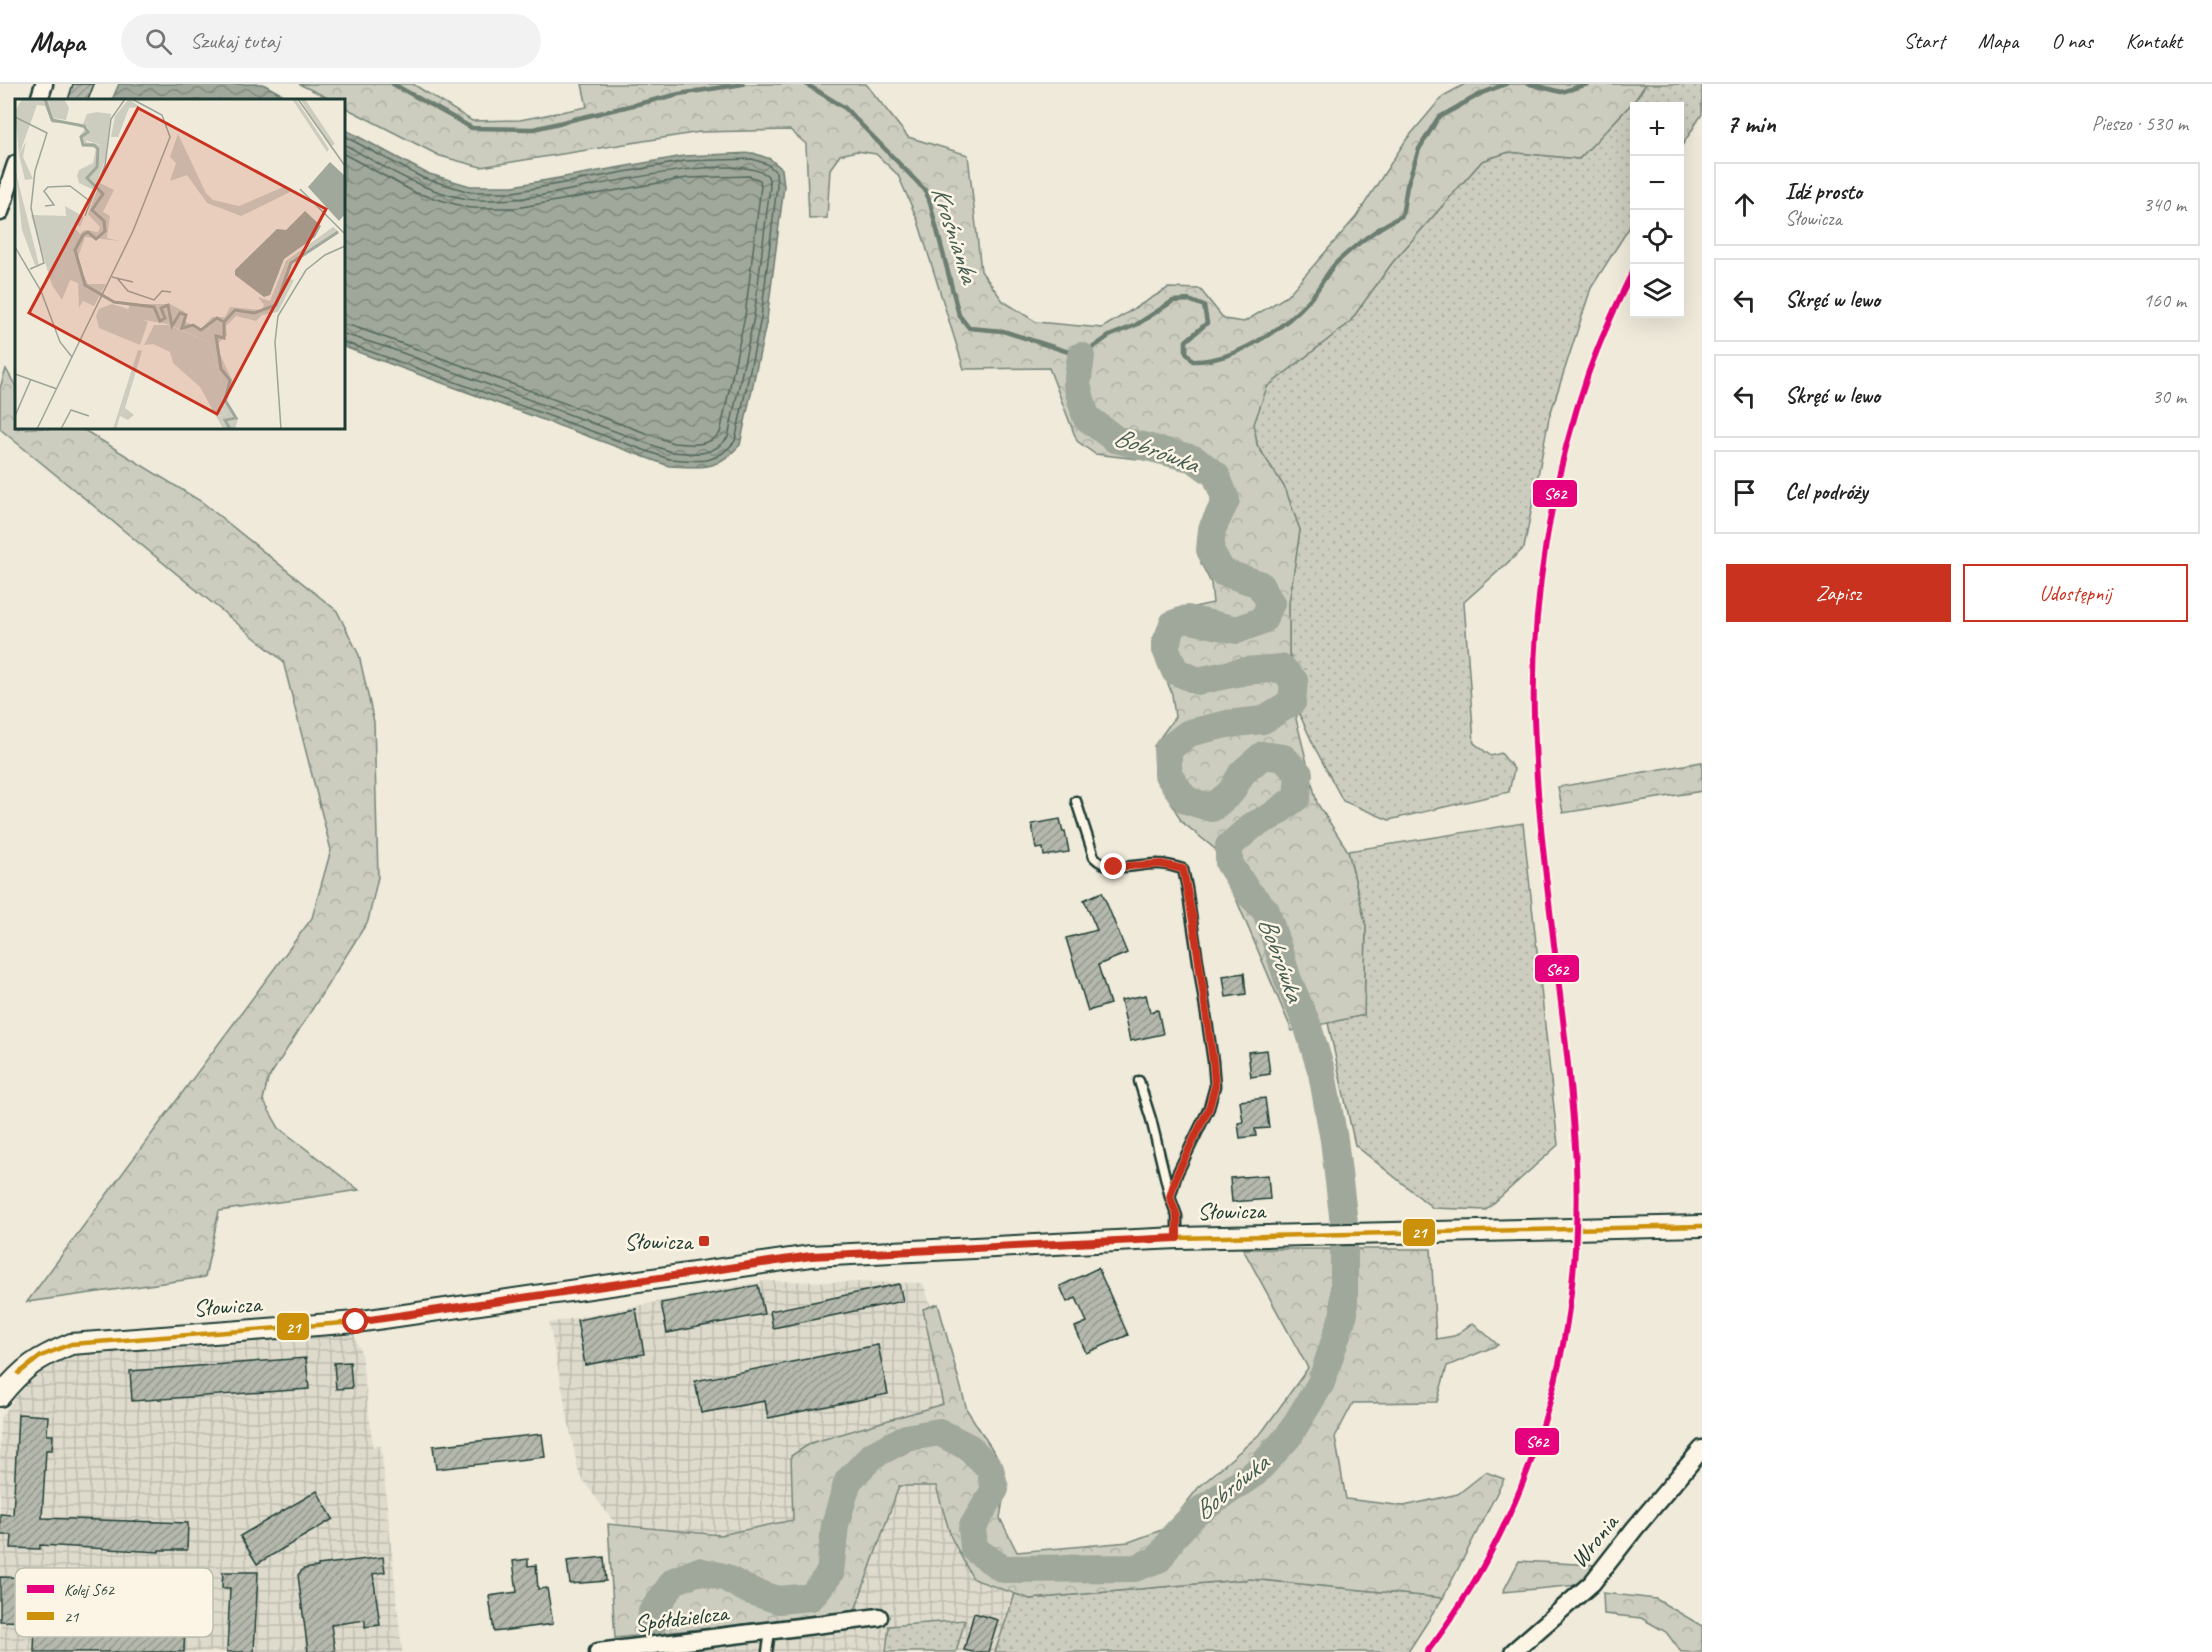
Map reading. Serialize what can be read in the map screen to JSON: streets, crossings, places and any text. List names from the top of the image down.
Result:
{
  "streets": {
    "street": ["Słowicza", "Wronia", "Spółdzielcza"]
  },
  "water": ["Krośnianka", "Bobrówka"],
  "places": {
    "transit": ["Słowicza"]
  },
  "lines": ["rail line S62", "transit line 21"],
  "legend": ["Kolej S62", "21"],
  "page": {
    "header": "Mapa",
    "search": "Szukaj tutaj",
    "nav": [
      "Start",
      "Mapa",
      "O nas",
      "Kontakt"
    ],
    "heading": ["7 min", "Pieszo · 530 m"],
    "map_buttons": ["+", "−"],
    "list": [
      ["Idź prosto", "Słowicza", "340 m"],
      ["Skręć w lewo", "160 m"],
      ["Skręć w lewo", "30 m"],
      "Cel podróży"
    ],
    "buttons": ["Zapisz", "Udostępnij"]
  }
}
